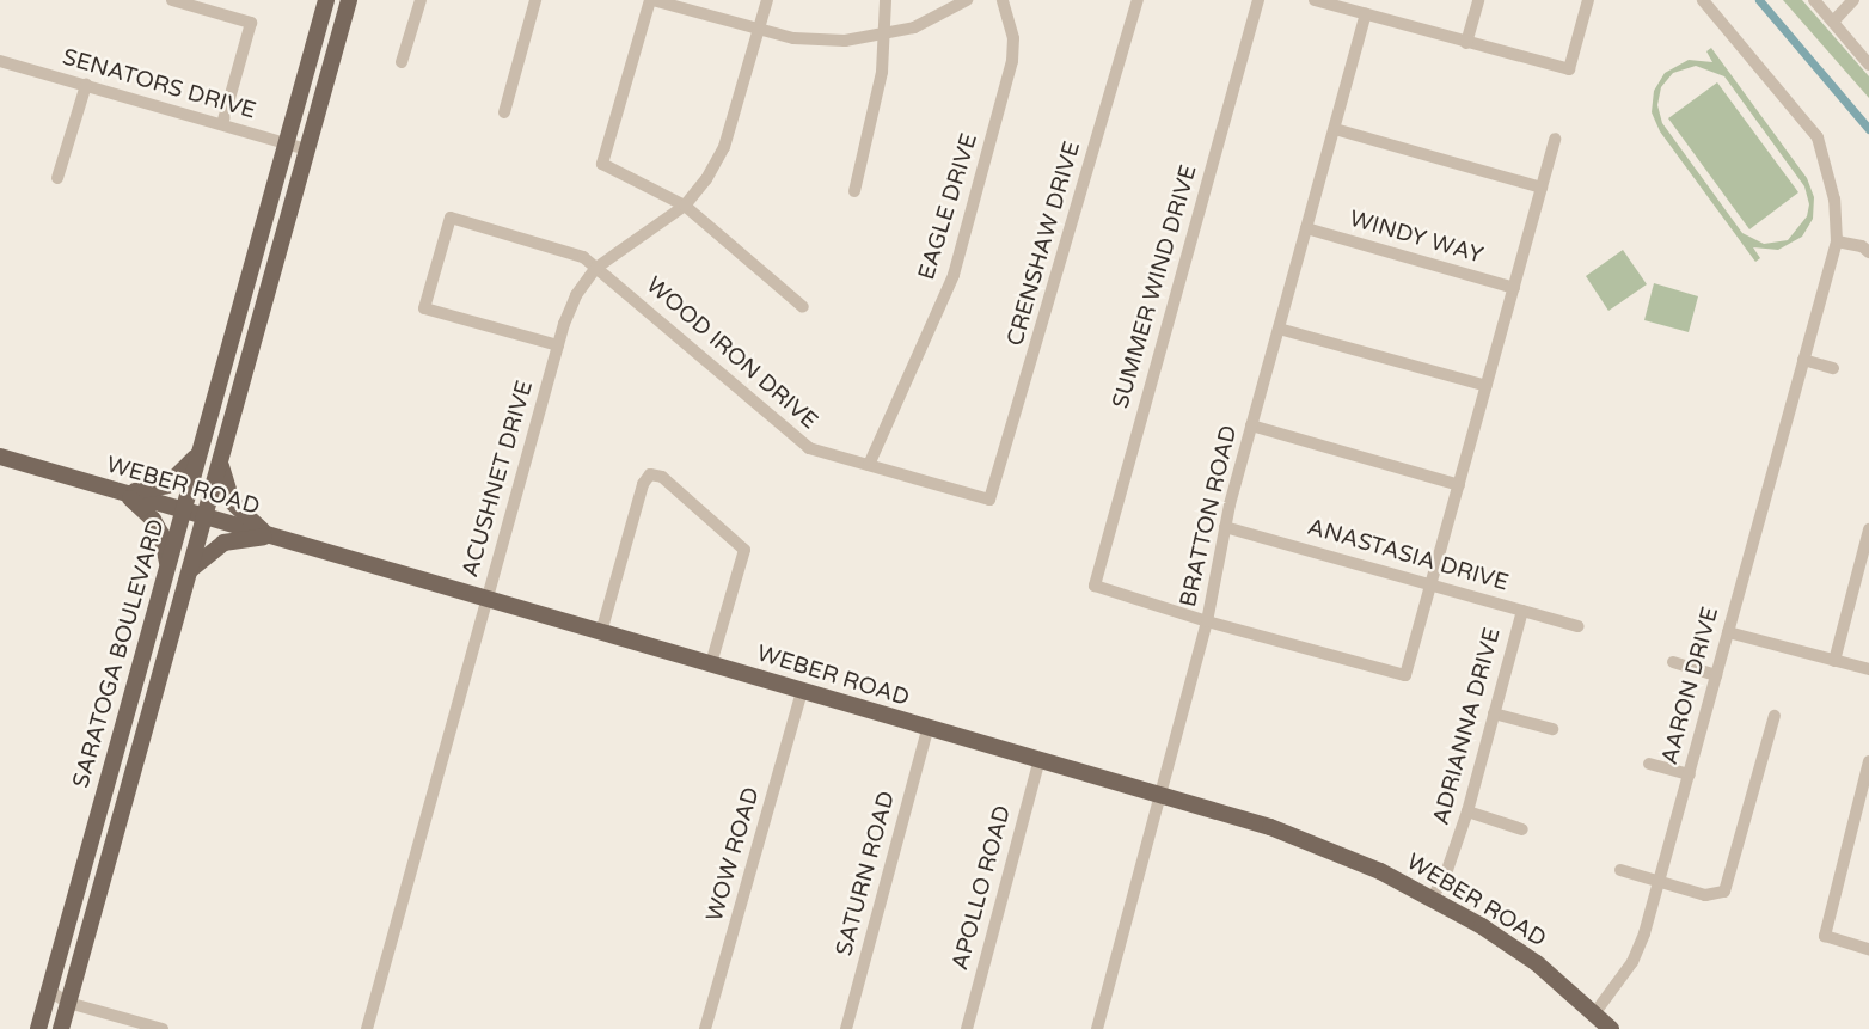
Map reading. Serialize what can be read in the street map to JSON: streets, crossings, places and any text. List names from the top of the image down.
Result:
{
  "streets": {
    "main road": ["WEBER ROAD", "SARATOGA BOULEVARD"],
    "street": [
      "SENATORS DRIVE",
      "EAGLE DRIVE",
      "WINDY WAY",
      "CRENSHAW DRIVE",
      "SUMMER WIND DRIVE",
      "WOOD IRON DRIVE",
      "ACUSHNET DRIVE",
      "BRATTON ROAD",
      "ANASTASIA DRIVE",
      "AARON DRIVE",
      "ADRIANNA DRIVE",
      "WOW ROAD",
      "SATURN ROAD",
      "APOLLO ROAD"
    ]
  },
  "crossings": [
    ["SENATORS DRIVE", "SARATOGA BOULEVARD"],
    ["EAGLE DRIVE", "WOOD IRON DRIVE"],
    ["WINDY WAY", "BRATTON ROAD"],
    ["CRENSHAW DRIVE", "WOOD IRON DRIVE"],
    ["SUMMER WIND DRIVE", "BRATTON ROAD"],
    ["WOOD IRON DRIVE", "ACUSHNET DRIVE"],
    ["ACUSHNET DRIVE", "WEBER ROAD"],
    ["WEBER ROAD", "BRATTON ROAD"],
    ["WEBER ROAD", "SARATOGA BOULEVARD"],
    ["WEBER ROAD", "AARON DRIVE"],
    ["WEBER ROAD", "ADRIANNA DRIVE"],
    ["WEBER ROAD", "WOW ROAD"],
    ["WEBER ROAD", "SATURN ROAD"],
    ["WEBER ROAD", "APOLLO ROAD"],
    ["BRATTON ROAD", "ANASTASIA DRIVE"],
    ["ANASTASIA DRIVE", "ADRIANNA DRIVE"]
  ]
}
